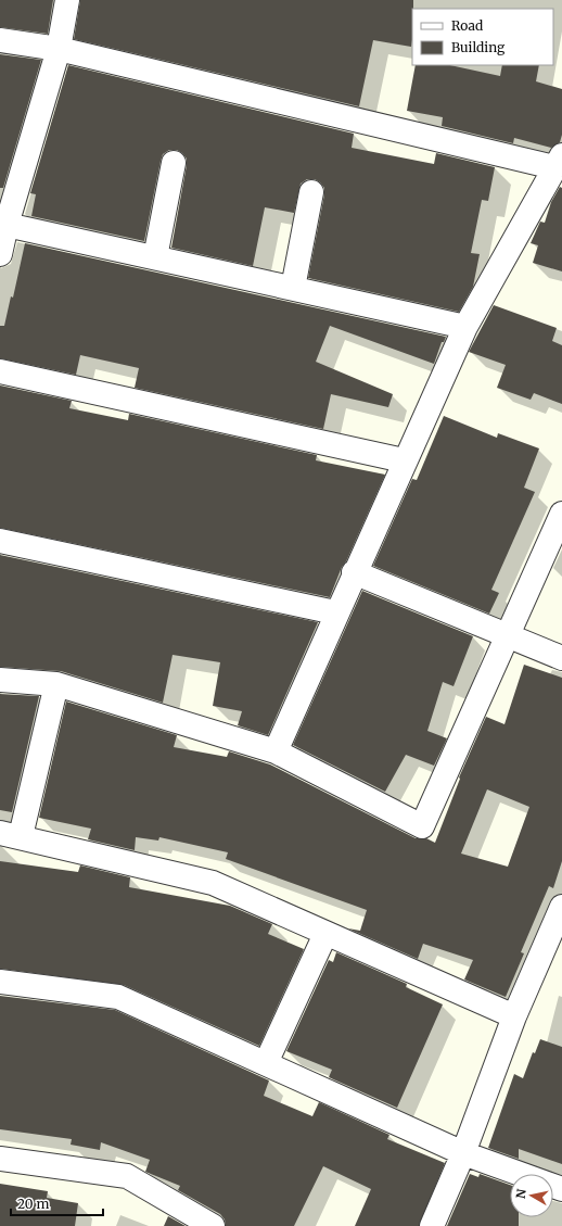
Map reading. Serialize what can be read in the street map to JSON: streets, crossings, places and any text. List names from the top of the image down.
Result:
{
  "legend": ["Road", "Building"],
  "scale_bar": "20 m",
  "north": "left"
}
